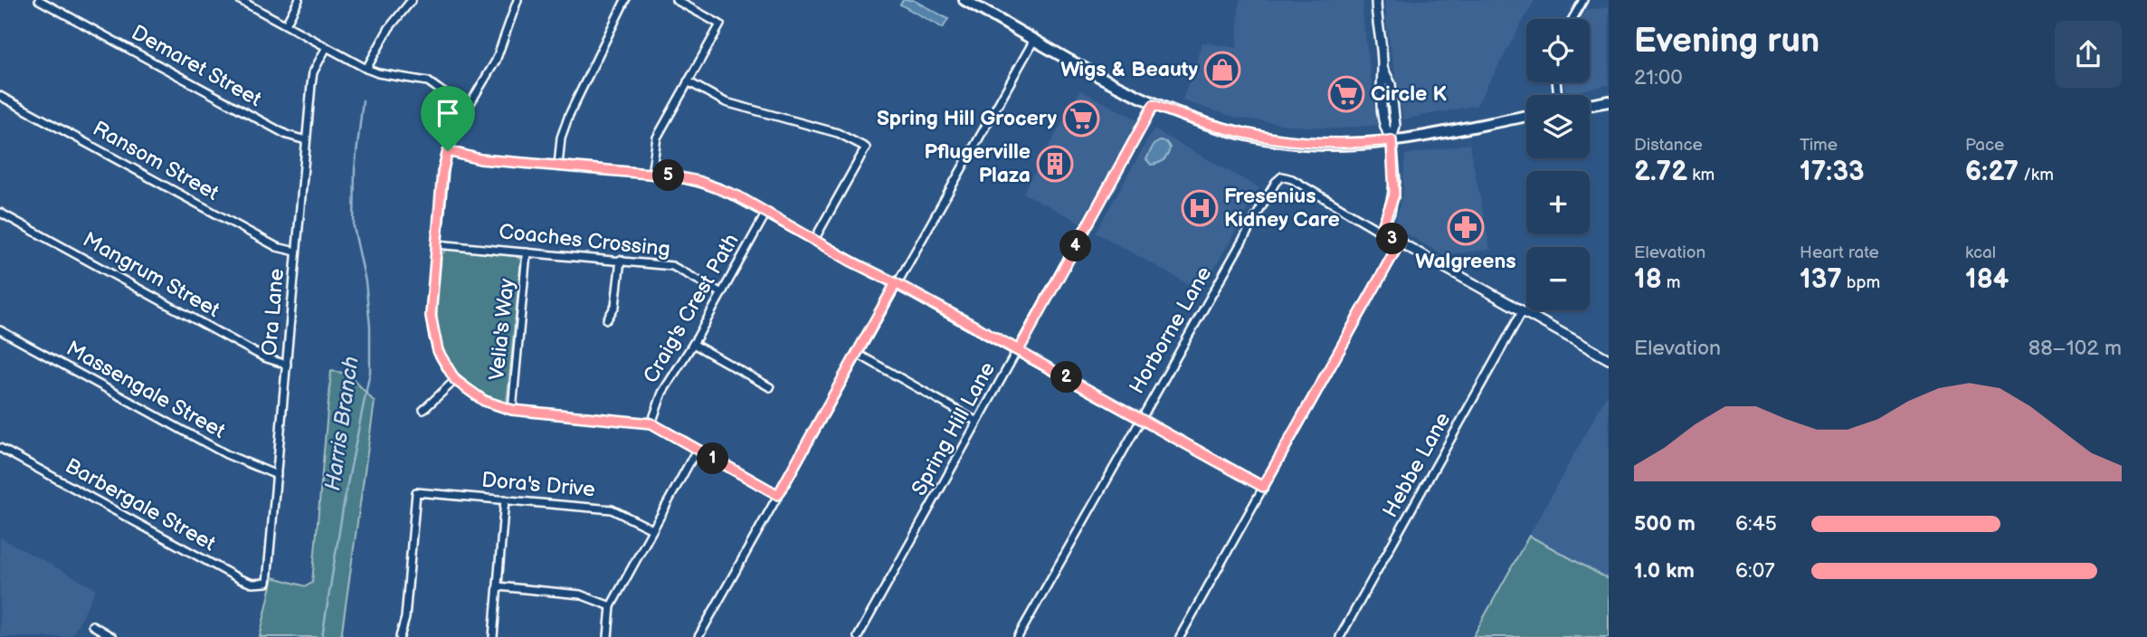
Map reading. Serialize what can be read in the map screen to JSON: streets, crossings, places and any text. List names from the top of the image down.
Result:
{
  "streets": {
    "street": [
      "Demaret Street",
      "Ransom Street",
      "Coaches Crossing",
      "Mangrum Street",
      "Craig's Crest Path",
      "Ora Lane",
      "Velia's Way",
      "Horborne Lane",
      "Massengale Street",
      "Spring Hill Lane",
      "Hebbe Lane",
      "Dora's Drive",
      "Barbergale Street"
    ]
  },
  "crossings": [
    ["Demaret Street", "Ora Lane"],
    ["Ransom Street", "Ora Lane"],
    ["Coaches Crossing", "Craig's Crest Path"],
    ["Coaches Crossing", "Velia's Way"],
    ["Mangrum Street", "Ora Lane"],
    ["Ora Lane", "Massengale Street"],
    ["Ora Lane", "Barbergale Street"]
  ],
  "water": ["Harris Branch"],
  "places": {
    "shop": ["Wigs & Beauty"],
    "supermarket": ["Circle K", "Spring Hill Grocery"],
    "building": ["Pflugerville Plaza"],
    "hospital": ["Fresenius Kidney Care"],
    "pharmacy": ["Walgreens"]
  },
  "page": {
    "heading": ["Evening run", "21:00"],
    "map_buttons": ["+", "−"],
    "stats": [
      ["Distance", "2.72 km"],
      ["Time", "17:33"],
      ["Pace", "6:27 /km"],
      ["Elevation", "18 m"],
      ["Heart rate", "137 bpm"],
      ["kcal", "184"]
    ],
    "pins": [
      "5",
      "3",
      "4",
      "2",
      "1"
    ],
    "chart": ["Elevation", "88–102 m"],
    "list": [
      {
        "name": "500 m",
        "note": "6:45"
      },
      {
        "name": "1.0 km",
        "note": "6:07"
      }
    ]
  }
}
